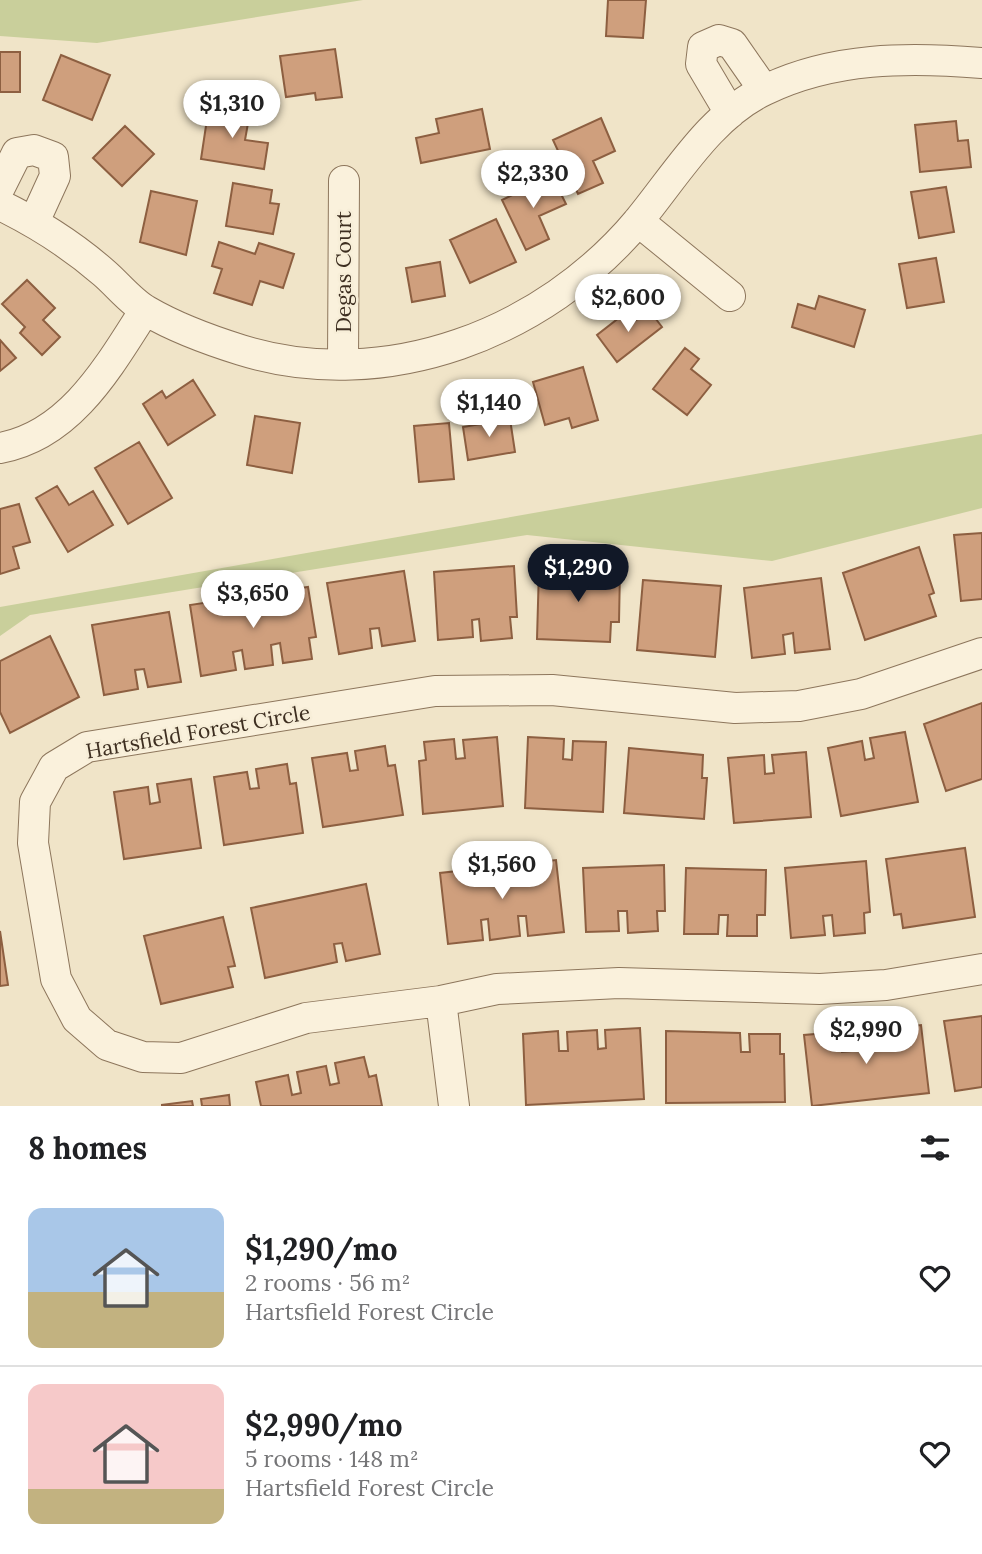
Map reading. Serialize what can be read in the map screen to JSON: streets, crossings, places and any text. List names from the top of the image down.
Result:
{
  "streets": {
    "street": ["Degas Court", "Hartsfield Forest Circle"]
  },
  "page": {
    "price": [
      "$1,310",
      "$2,330",
      "$2,600",
      "$1,140",
      "$1,290",
      "$3,650",
      "$1,560",
      "$2,990"
    ],
    "heading": "8 homes",
    "list": [
      {
        "name": "$1,290/mo",
        "note": "2 rooms · 56 m² · Hartsfield Forest Circle"
      },
      {
        "name": "$2,990/mo",
        "note": "5 rooms · 148 m² · Hartsfield Forest Circle"
      }
    ]
  }
}
